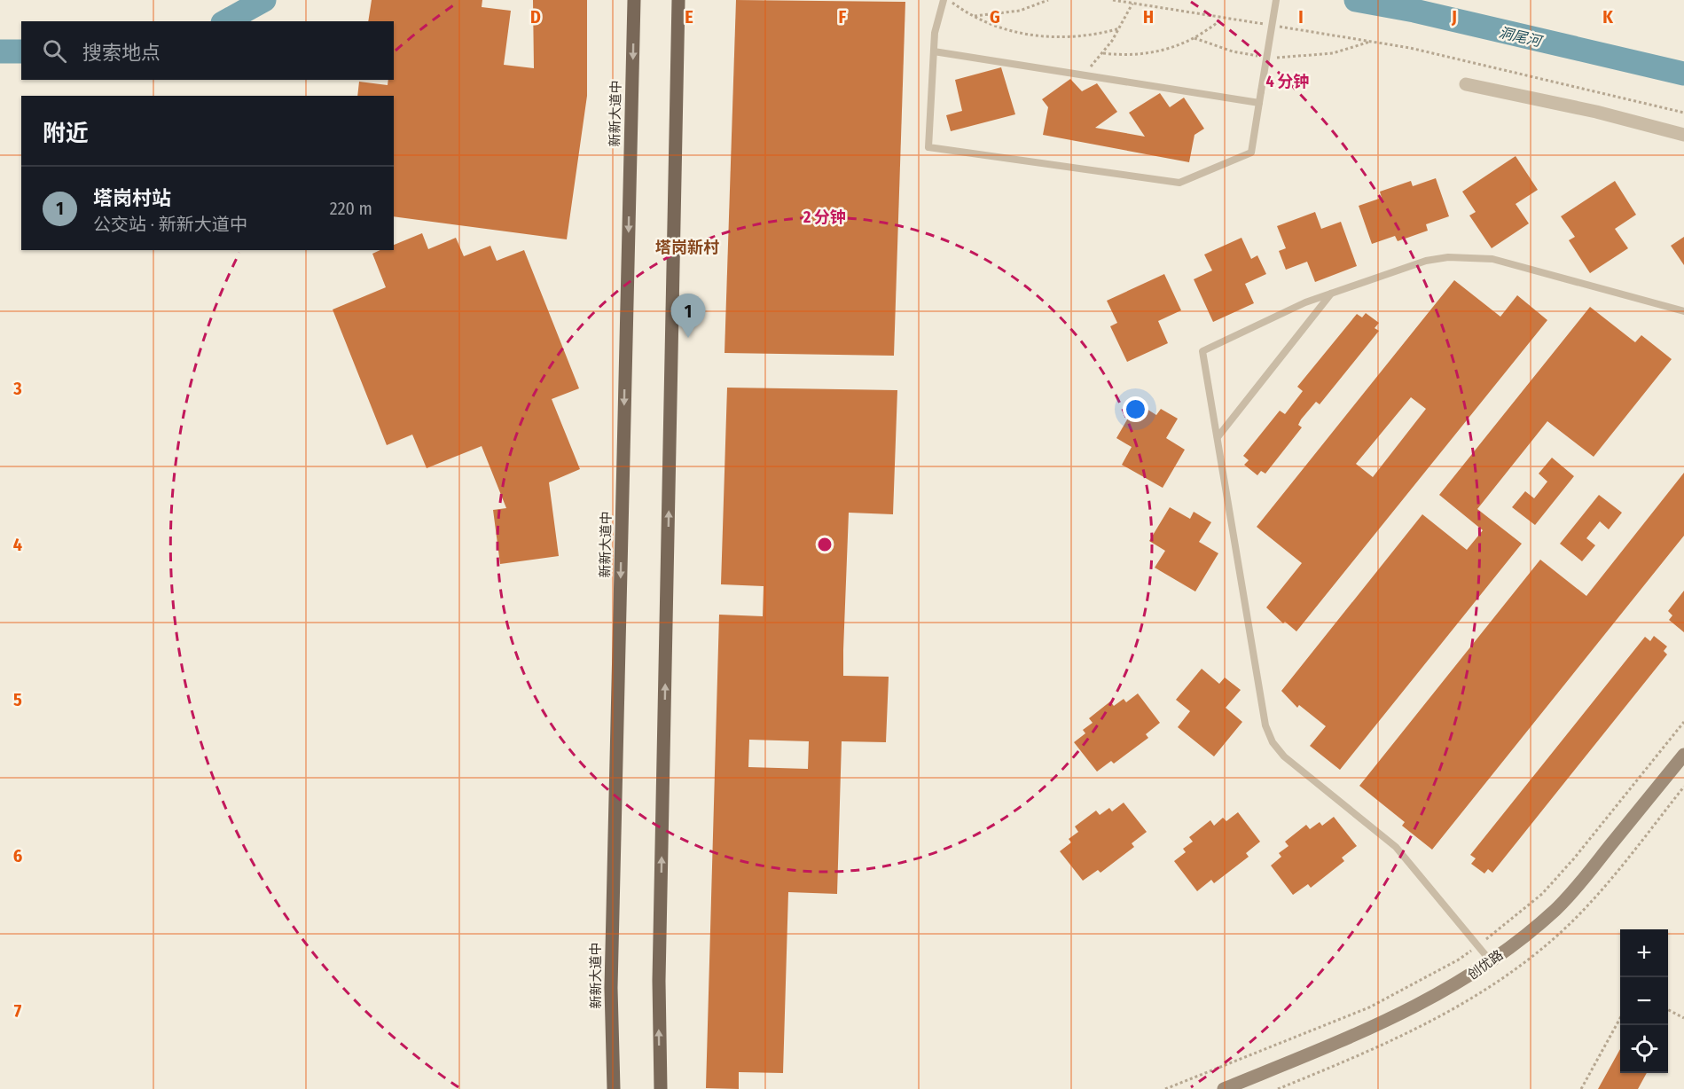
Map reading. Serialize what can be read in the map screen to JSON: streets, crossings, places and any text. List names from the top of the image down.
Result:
{
  "streets": {
    "main road": ["新新大道中"],
    "street": ["创优路"]
  },
  "districts": ["塔岗新村"],
  "water": ["洞尾河"],
  "page": {
    "search": "搜索地点",
    "heading": "附近",
    "list": [
      {
        "mark": "1",
        "name": "塔岗村站",
        "note": "公交站 · 新新大道中",
        "value": "220 m"
      }
    ],
    "pins": "1",
    "map_buttons": ["+", "−"]
  },
  "grid": {
    "columns": [
      "D",
      "E",
      "F",
      "G",
      "H",
      "I",
      "J",
      "K"
    ],
    "rows": [
      "3",
      "4",
      "5",
      "6",
      "7"
    ]
  },
  "rings": ["4 分钟", "2 分钟"]
}
